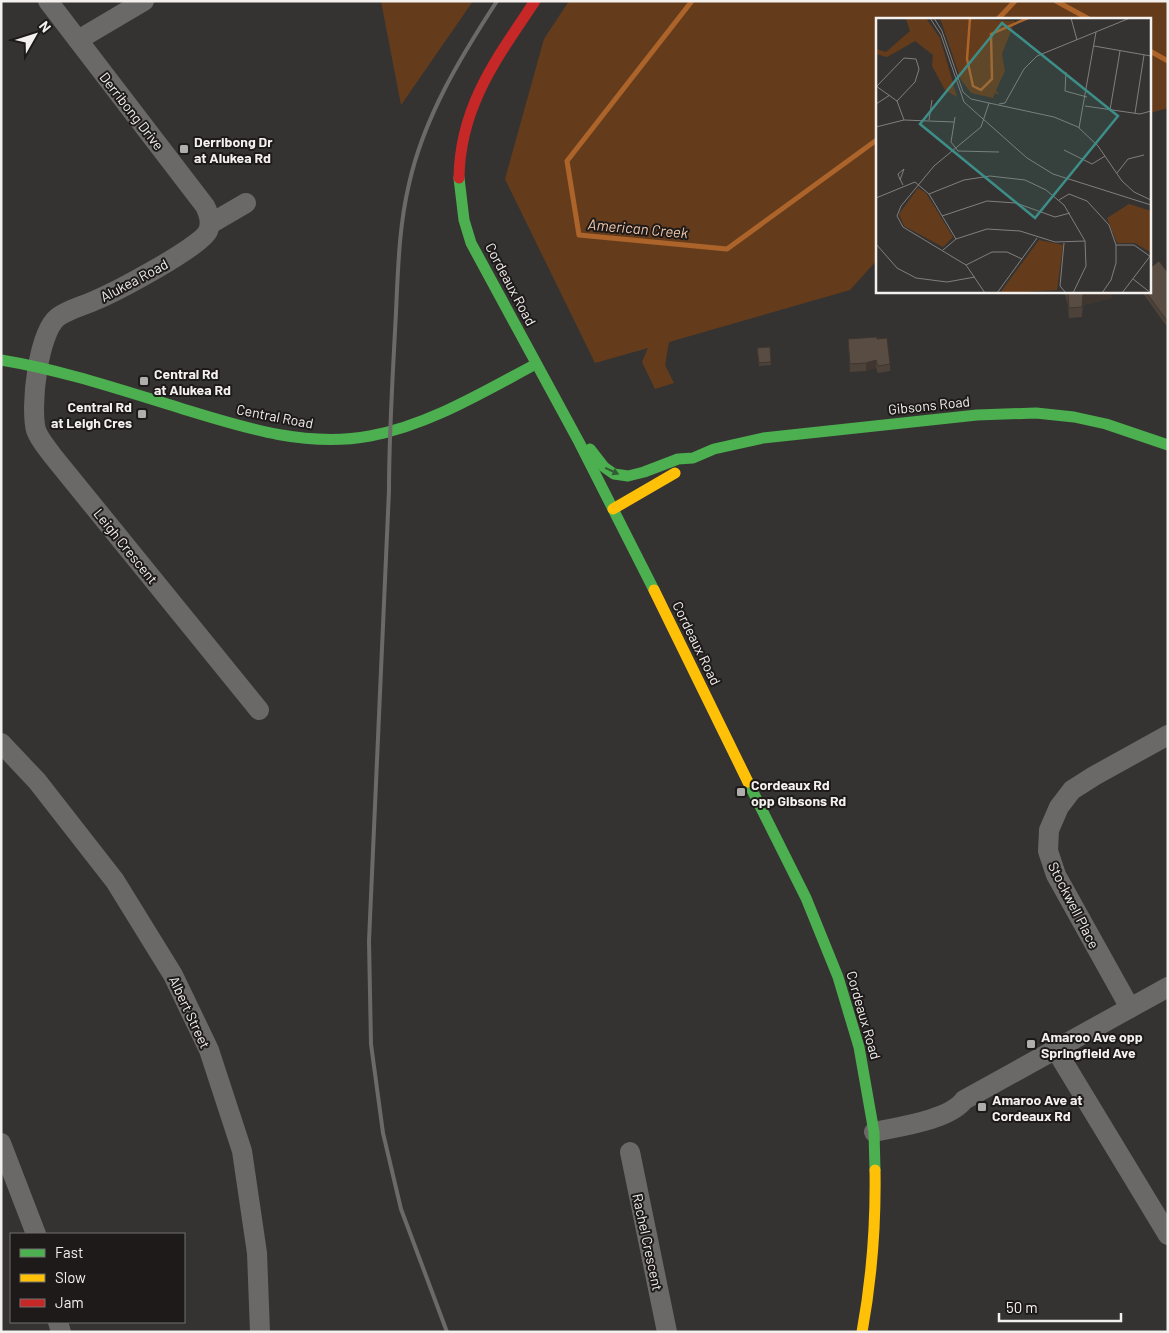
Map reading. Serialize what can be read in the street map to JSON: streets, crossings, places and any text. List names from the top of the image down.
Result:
{
  "streets": {
    "main road": ["Cordeaux Road", "Gibsons Road", "Central Road"],
    "street": [
      "Derribong Drive",
      "Alukea Road",
      "Leigh Crescent",
      "Stockwell Place",
      "Albert Street",
      "Rachel Crescent"
    ]
  },
  "crossings": [
    ["Derribong Drive", "Alukea Road"],
    ["Alukea Road", "Central Road"],
    ["Alukea Road", "Leigh Crescent"],
    ["Cordeaux Road", "Gibsons Road"],
    ["Cordeaux Road", "Central Road"],
    ["Central Road", "Leigh Crescent"]
  ],
  "water": ["American Creek"],
  "places": {
    "transit": [
      "Derribong Dr at Alukea Rd",
      "Central Rd at Alukea Rd",
      "Central Rd at Leigh Cres",
      "Cordeaux Rd opp Gibsons Rd",
      "Amaroo Ave opp Springfield Ave",
      "Amaroo Ave at Cordeaux Rd"
    ]
  },
  "legend": ["Fast", "Slow", "Jam"],
  "scale_bar": "50 m",
  "north": "top right"
}
